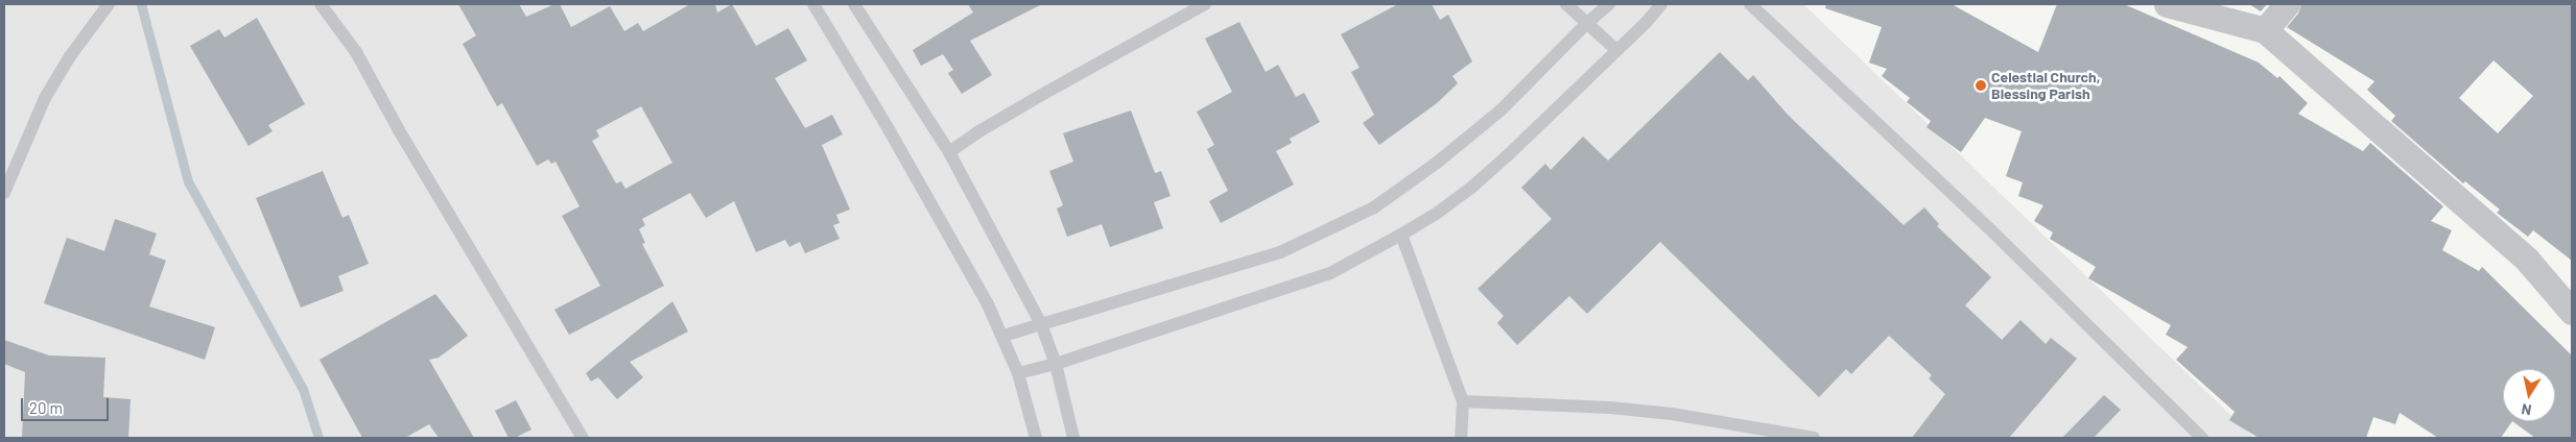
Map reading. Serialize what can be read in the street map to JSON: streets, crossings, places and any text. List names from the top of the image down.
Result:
{
  "places": ["Celestial Church, Blessing Parish"],
  "scale_bar": "20 m",
  "north": "bottom"
}
